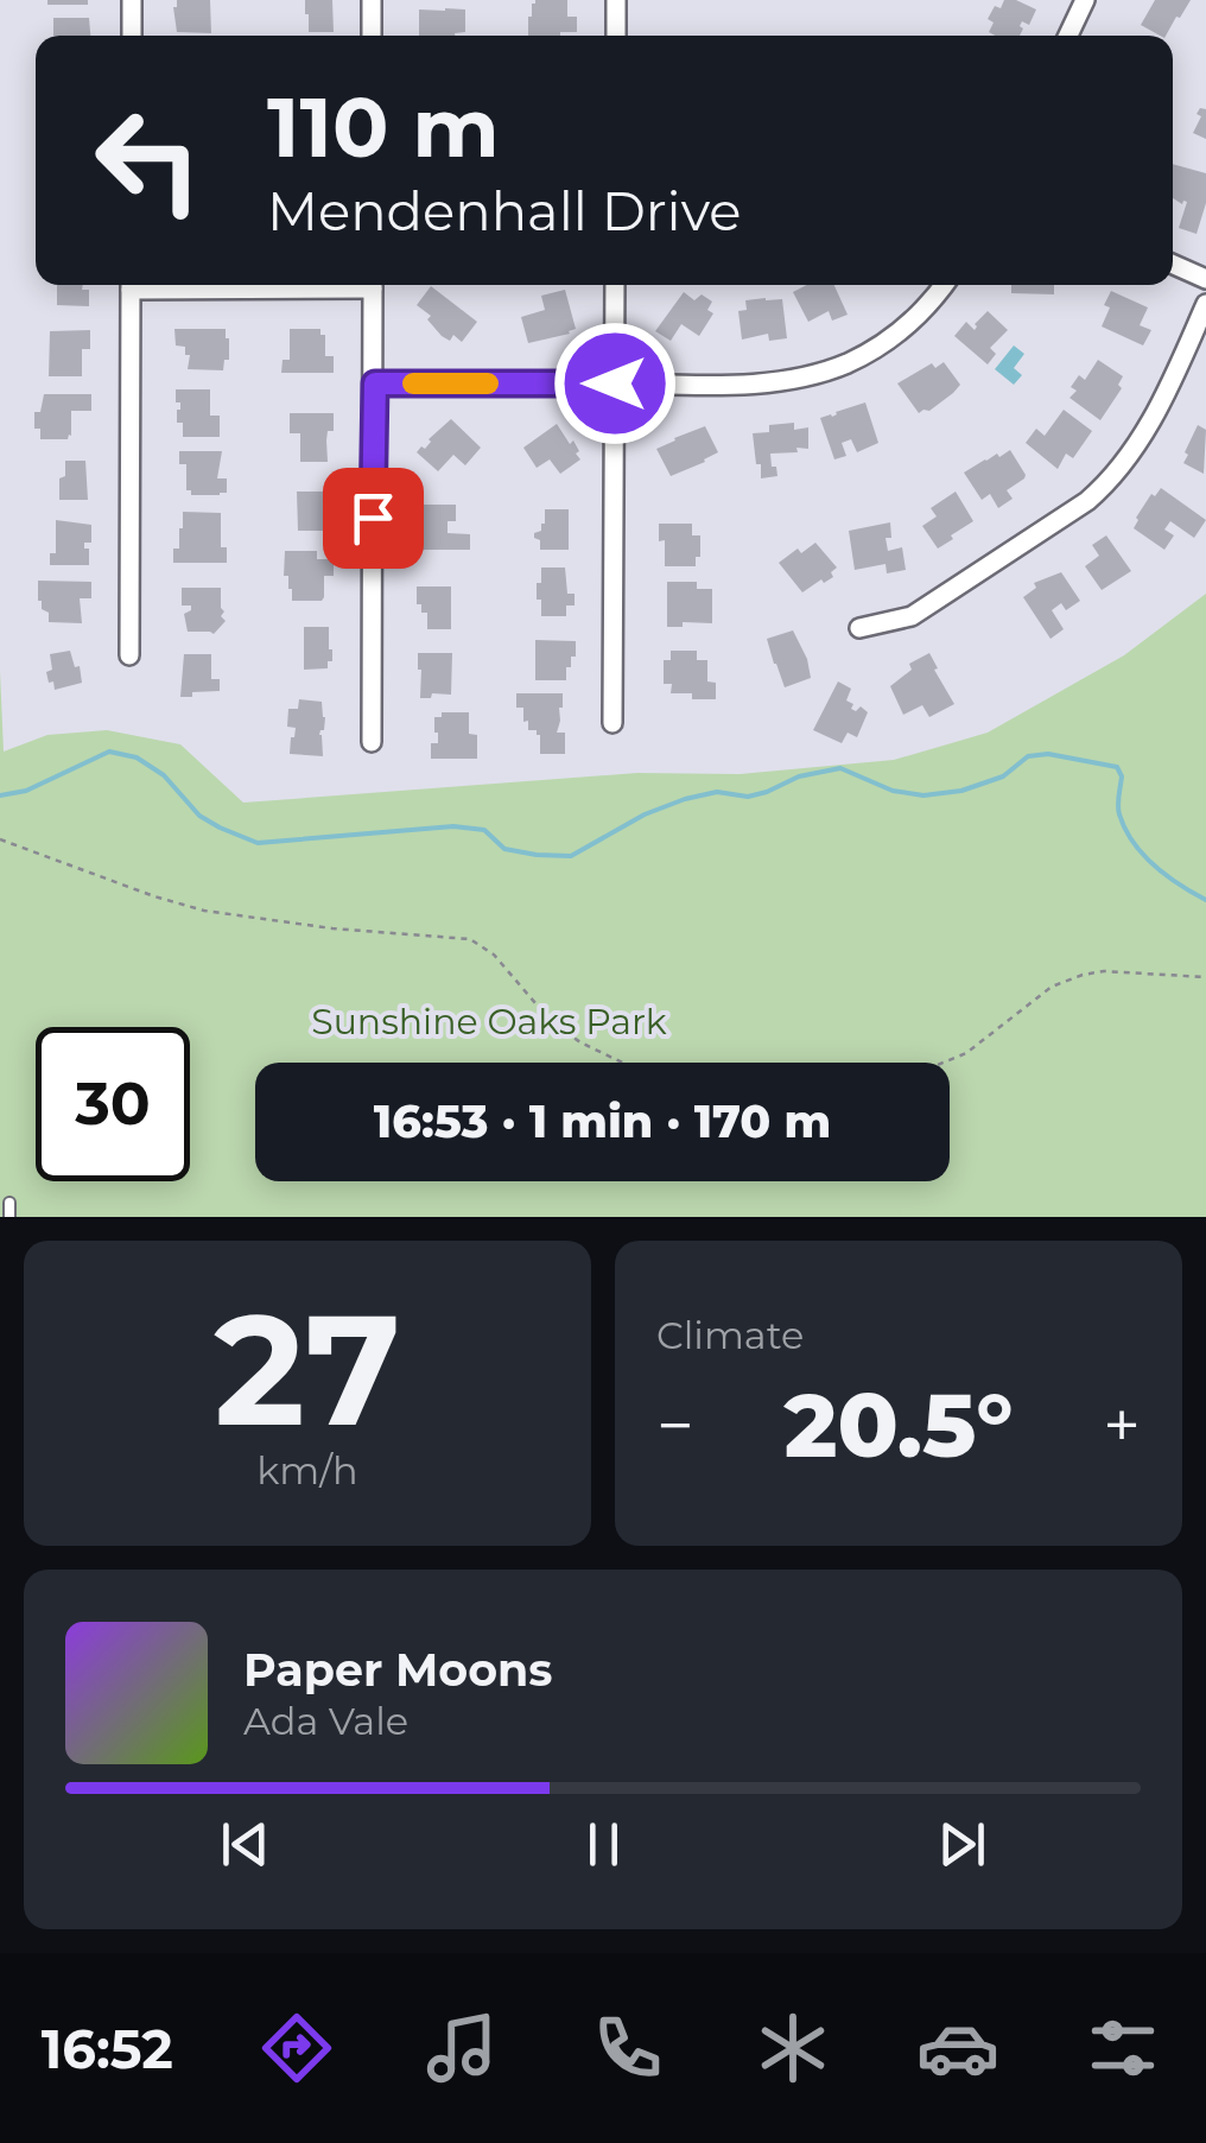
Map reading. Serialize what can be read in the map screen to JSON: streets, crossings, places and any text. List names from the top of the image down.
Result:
{
  "parks": ["Sunshine Oaks Park"],
  "page": {
    "turn": ["110 m", "Mendenhall Drive"],
    "limit": "30",
    "trip": "16:53 · 1 min · 170 m",
    "tile": [
      ["27", "km/h"],
      "Climate"
    ],
    "heat": ["−", "20.5°", "+"],
    "song": ["Paper Moons", "Ada Vale"],
    "tabs": "16:52"
  }
}
